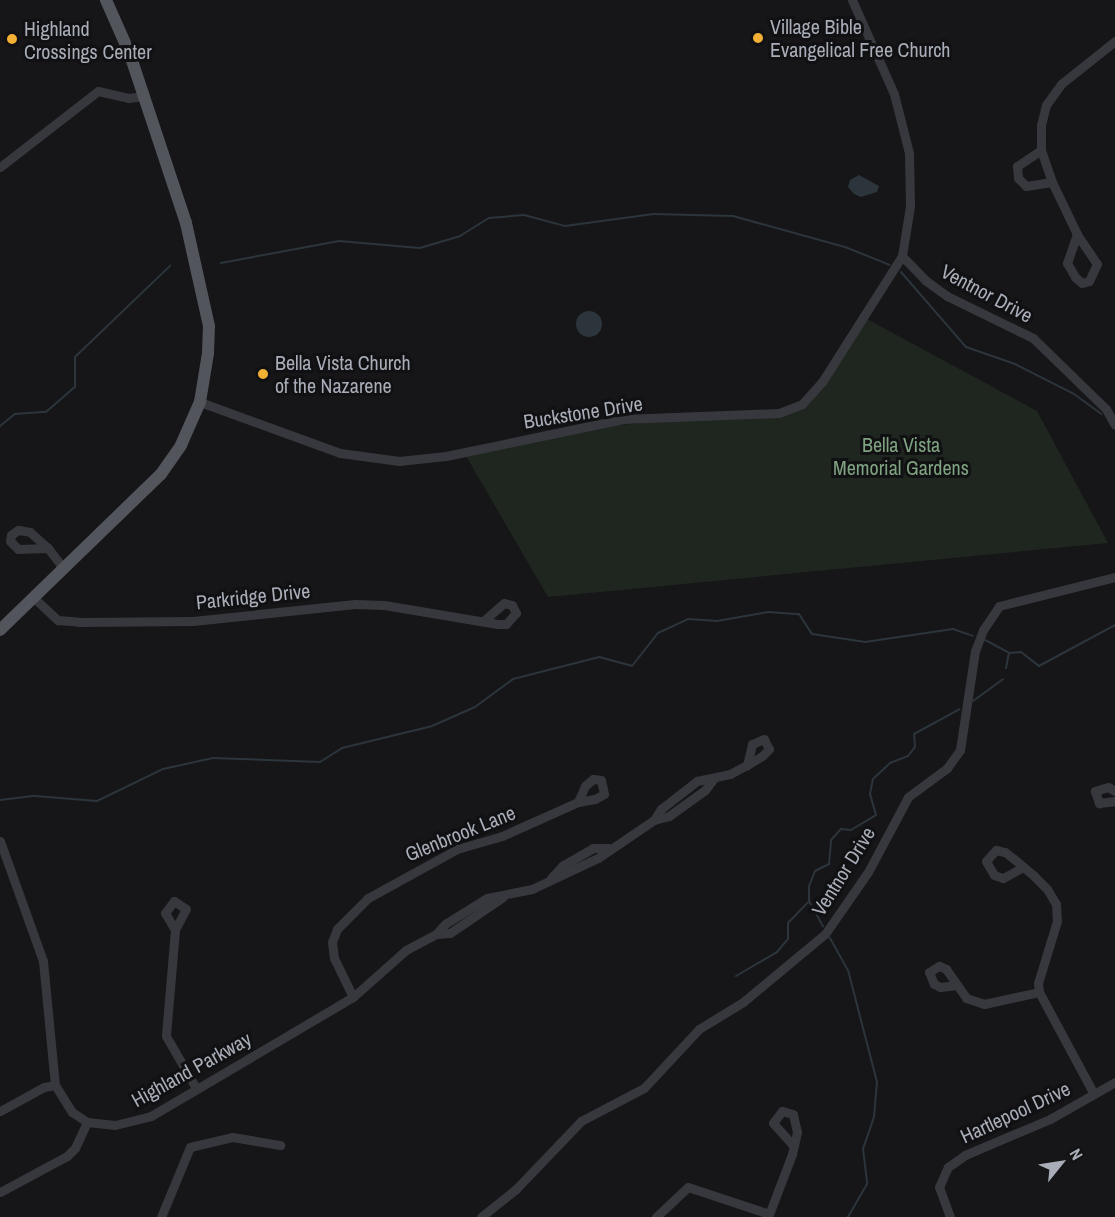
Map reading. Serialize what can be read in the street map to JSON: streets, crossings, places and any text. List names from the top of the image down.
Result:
{
  "streets": {
    "street": [
      "Ventnor Drive",
      "Buckstone Drive",
      "Parkridge Drive",
      "Glenbrook Lane",
      "Highland Parkway",
      "Hartlepool Drive"
    ]
  },
  "crossings": [
    ["Ventnor Drive", "Buckstone Drive"],
    ["Glenbrook Lane", "Highland Parkway"]
  ],
  "parks": ["Bella Vista Memorial Gardens"],
  "places": ["Village Bible Evangelical Free Church", "Highland Crossings Center", "Bella Vista Church of the Nazarene"],
  "north": "top right"
}
